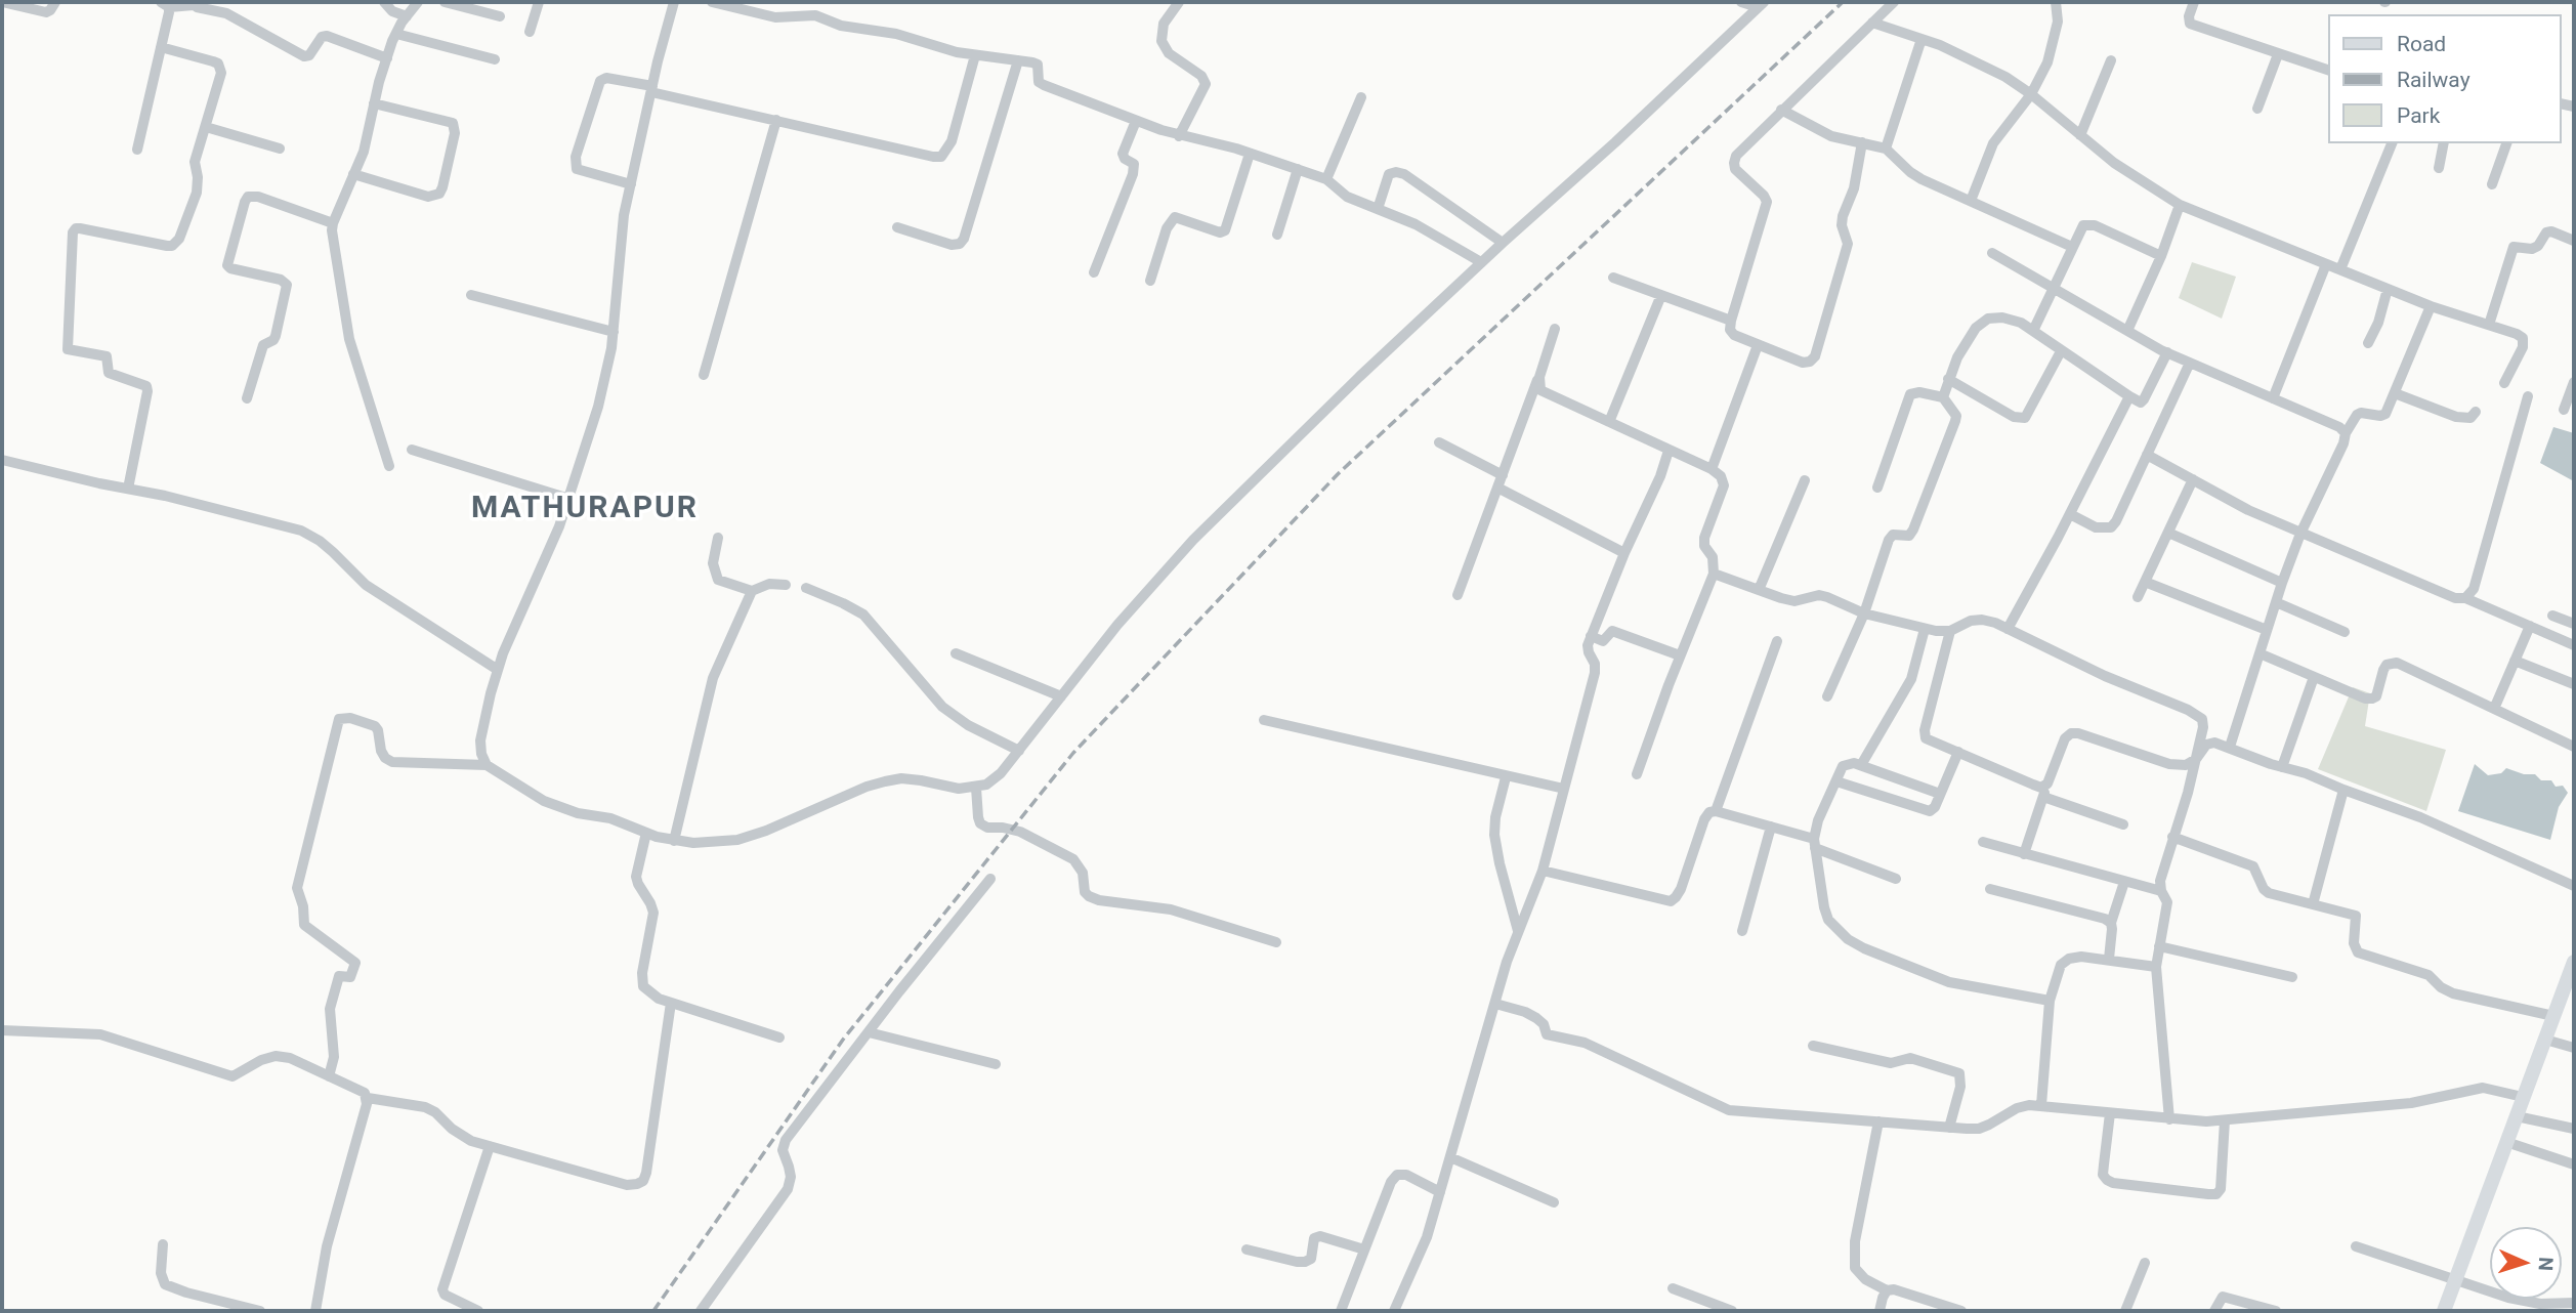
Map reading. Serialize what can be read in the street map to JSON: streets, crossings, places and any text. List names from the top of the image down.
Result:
{
  "districts": ["MATHURAPUR"],
  "legend": ["Road", "Railway", "Park"],
  "north": "right"
}
